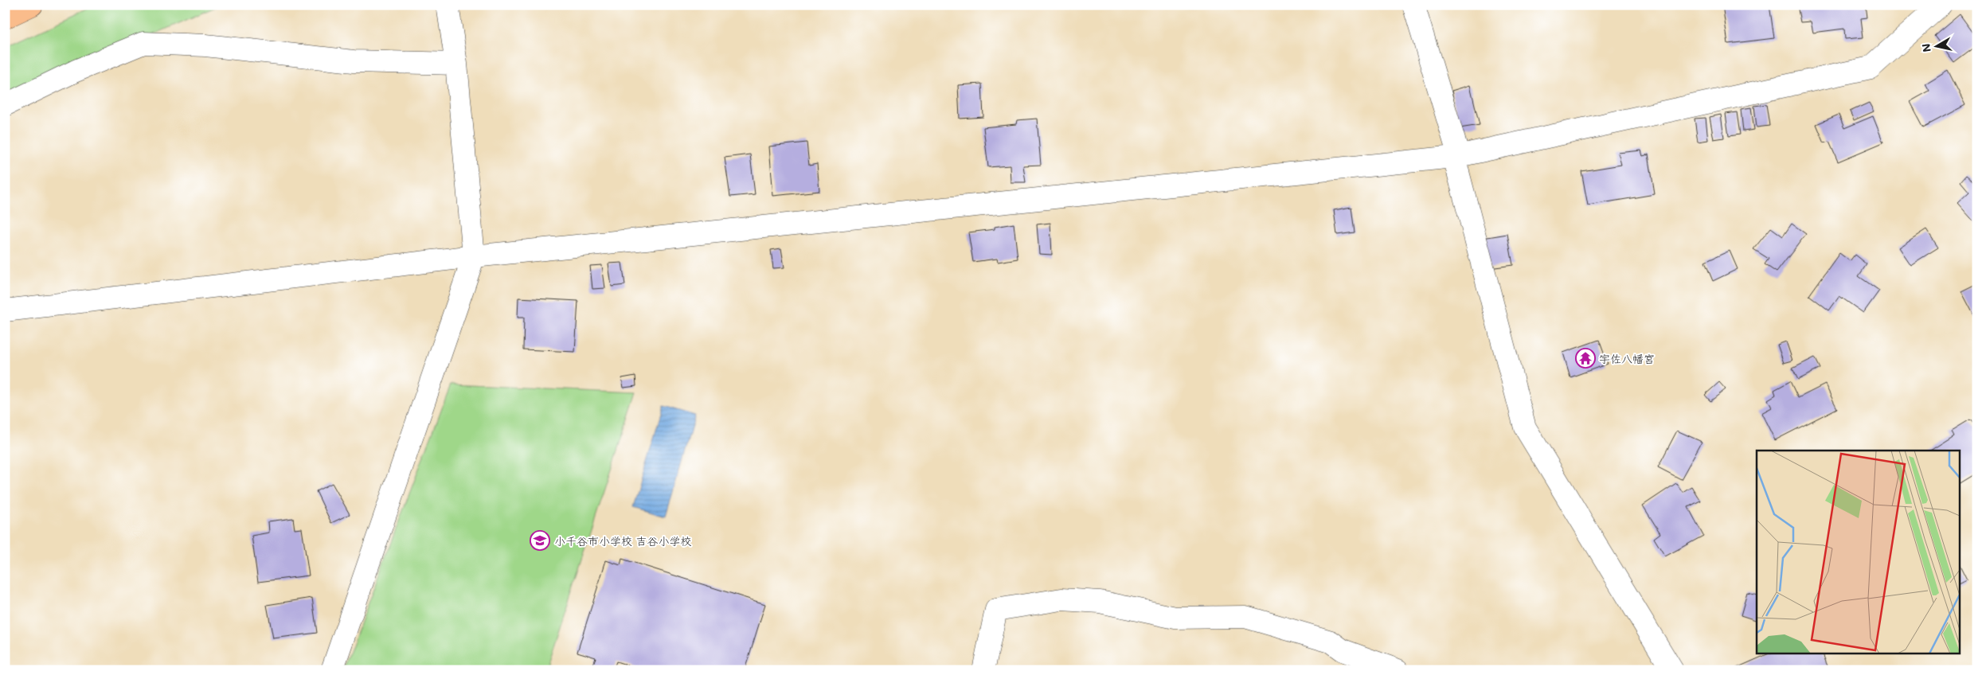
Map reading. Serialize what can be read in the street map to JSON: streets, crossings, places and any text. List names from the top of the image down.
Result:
{
  "places": {
    "temple": ["宇佐八幡宮"],
    "school or university": ["小千谷市小学校 吉谷小学校"]
  },
  "north": "left"
}
